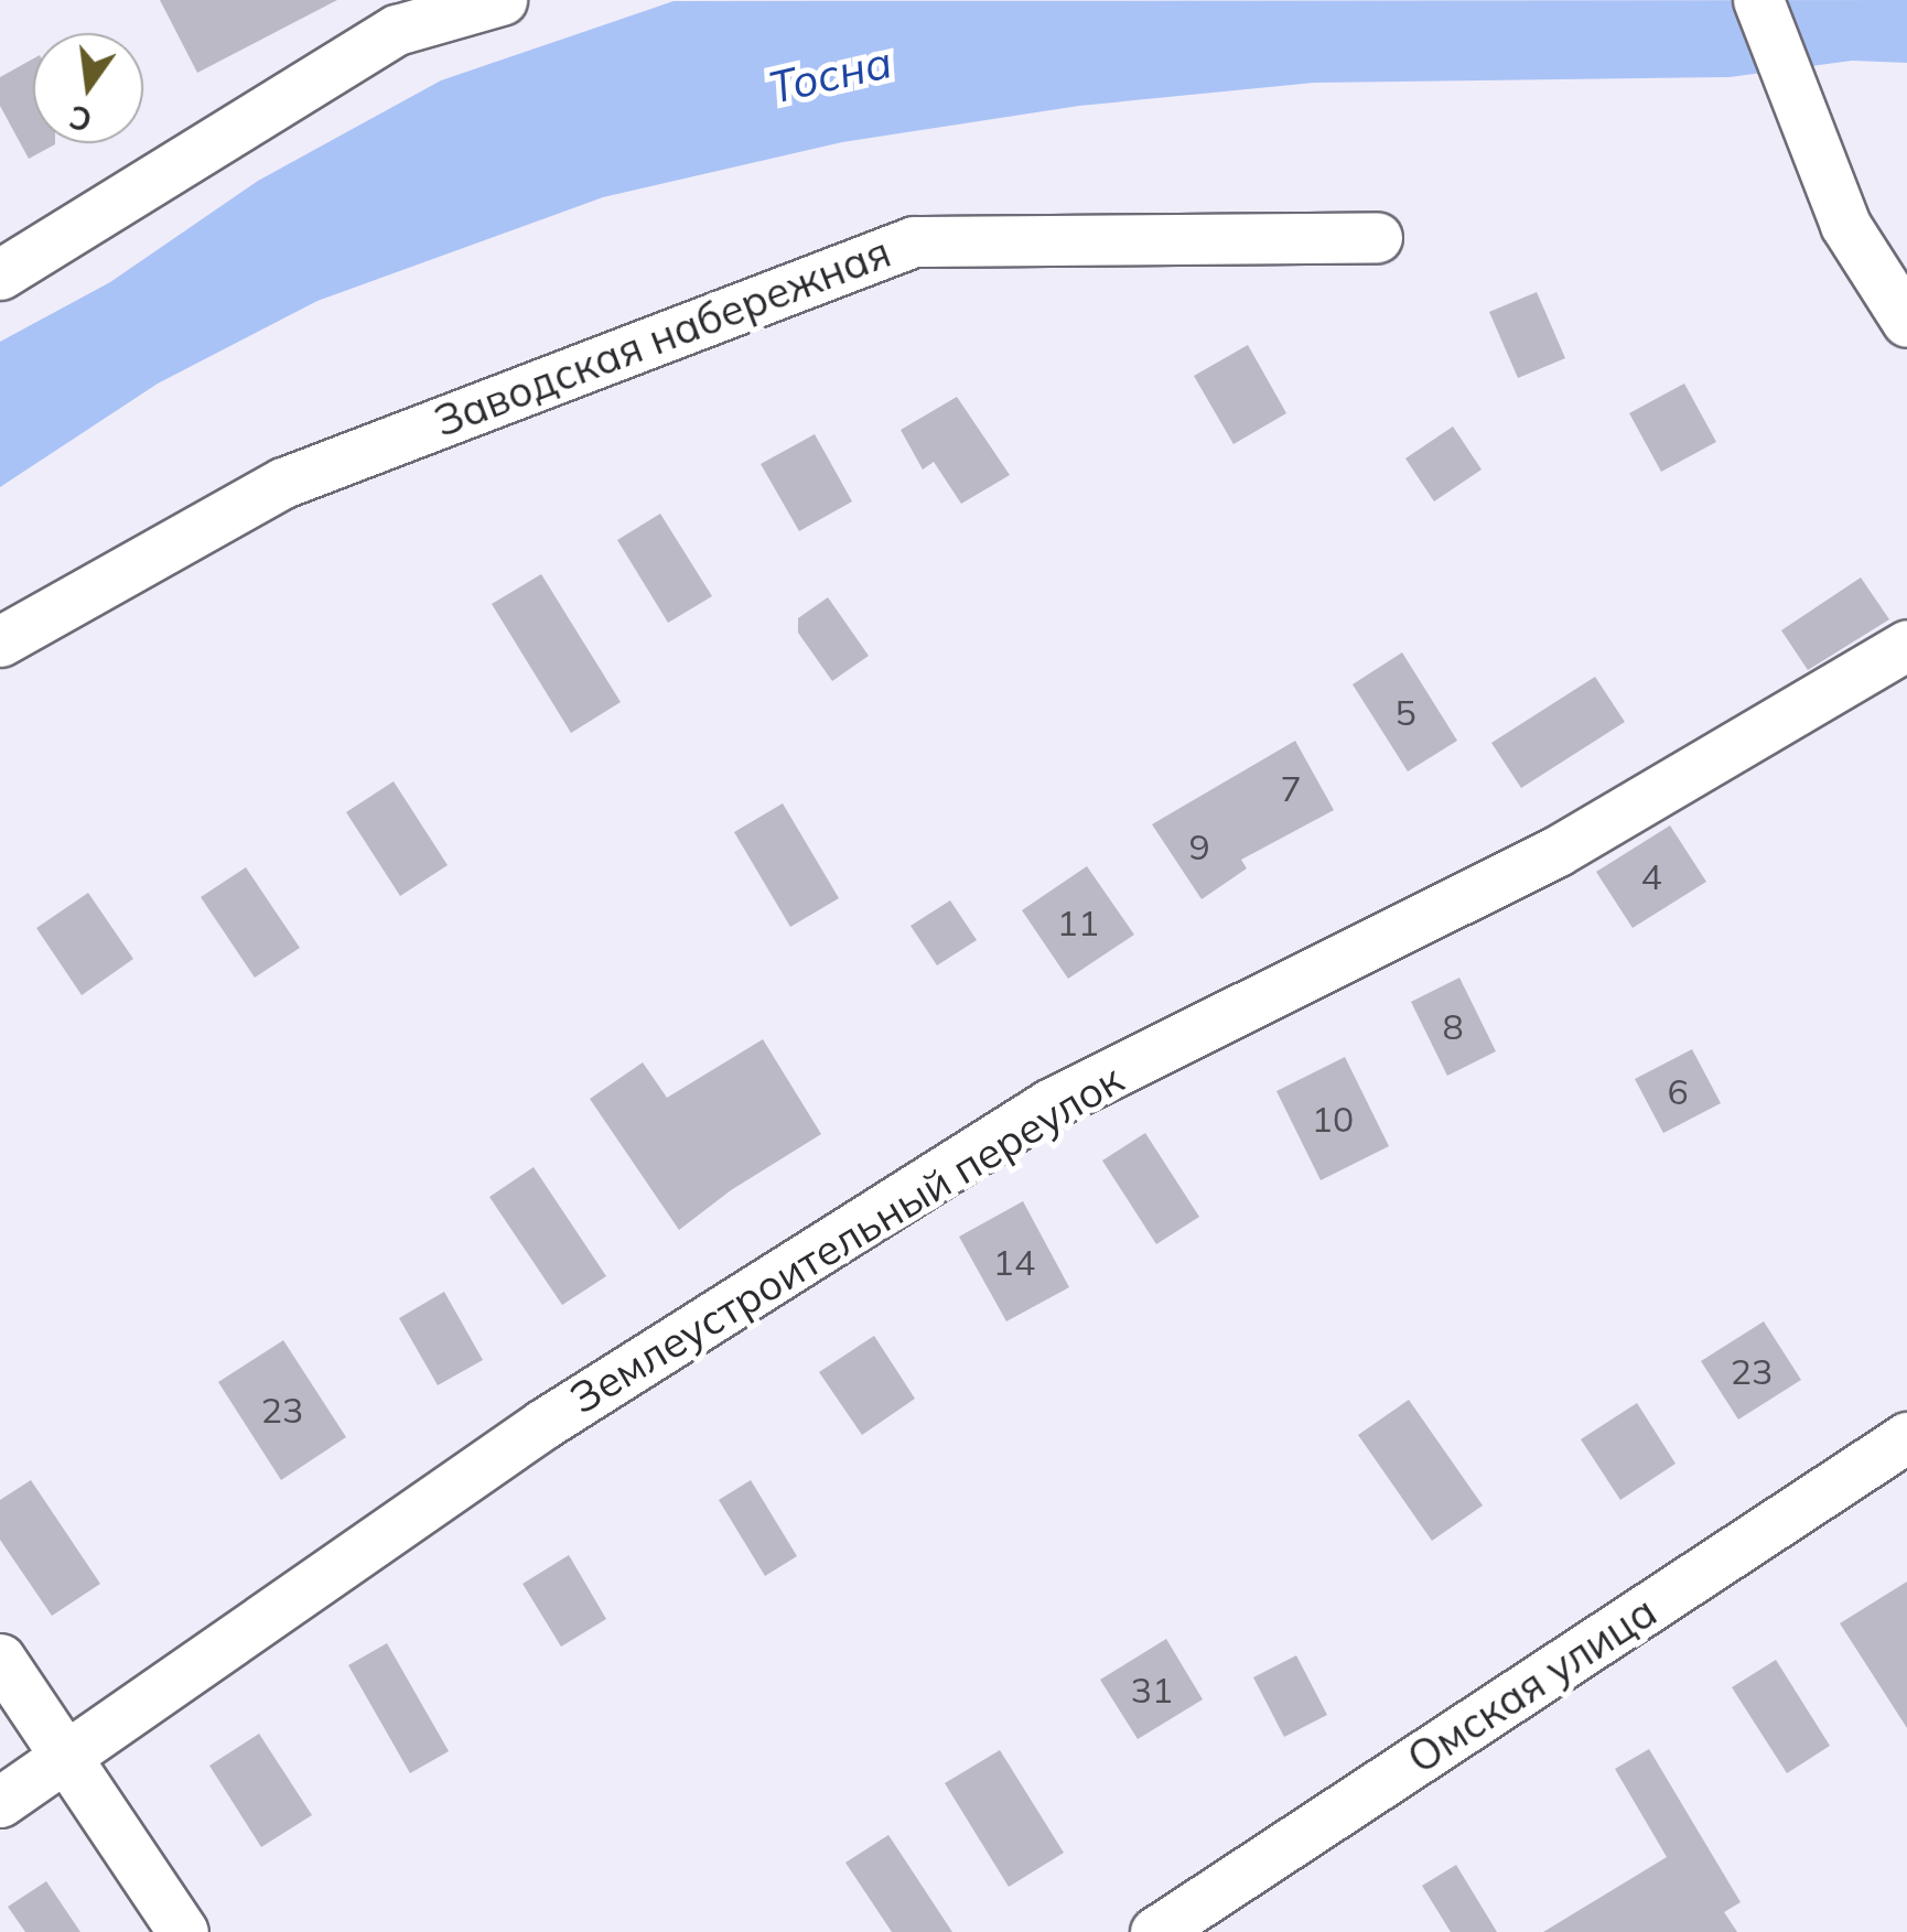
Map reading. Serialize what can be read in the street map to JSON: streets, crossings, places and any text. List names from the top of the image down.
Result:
{
  "streets": {
    "street": ["Заводская набережная", "Землеустроительный переулок", "Омская улица"]
  },
  "water": ["Тосна"],
  "house_numbers": [
    "5",
    "7",
    "9",
    "4",
    "11",
    "8",
    "6",
    "10",
    "14",
    "23",
    "23",
    "31"
  ],
  "north": "bottom"
}
